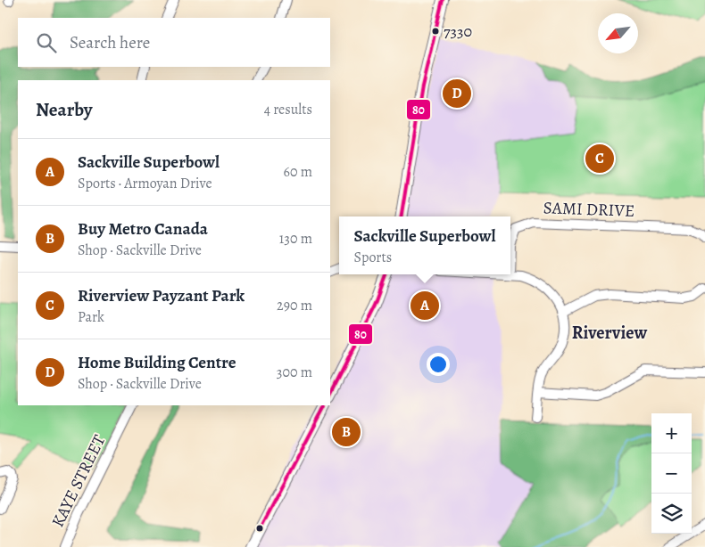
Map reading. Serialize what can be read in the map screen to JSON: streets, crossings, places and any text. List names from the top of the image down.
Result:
{
  "streets": {
    "street": ["SAMI DRIVE", "KAYE STREET"]
  },
  "districts": ["Riverview"],
  "places": ["7330"],
  "lines": ["transit line 80"],
  "north": "bottom left",
  "page": {
    "search": "Search here",
    "pins": [
      "D",
      "C",
      "A",
      "B"
    ],
    "heading": ["Nearby", "4 results"],
    "list": [
      {
        "mark": "A",
        "name": "Sackville Superbowl",
        "note": "Sports · Armoyan Drive",
        "value": "60 m"
      },
      {
        "mark": "B",
        "name": "Buy Metro Canada",
        "note": "Shop · Sackville Drive",
        "value": "130 m"
      },
      {
        "mark": "C",
        "name": "Riverview Payzant Park",
        "note": "Park",
        "value": "290 m"
      },
      {
        "mark": "D",
        "name": "Home Building Centre",
        "note": "Shop · Sackville Drive",
        "value": "300 m"
      }
    ],
    "popup": ["Sackville Superbowl", "Sports"],
    "map_buttons": ["+", "−"]
  }
}
